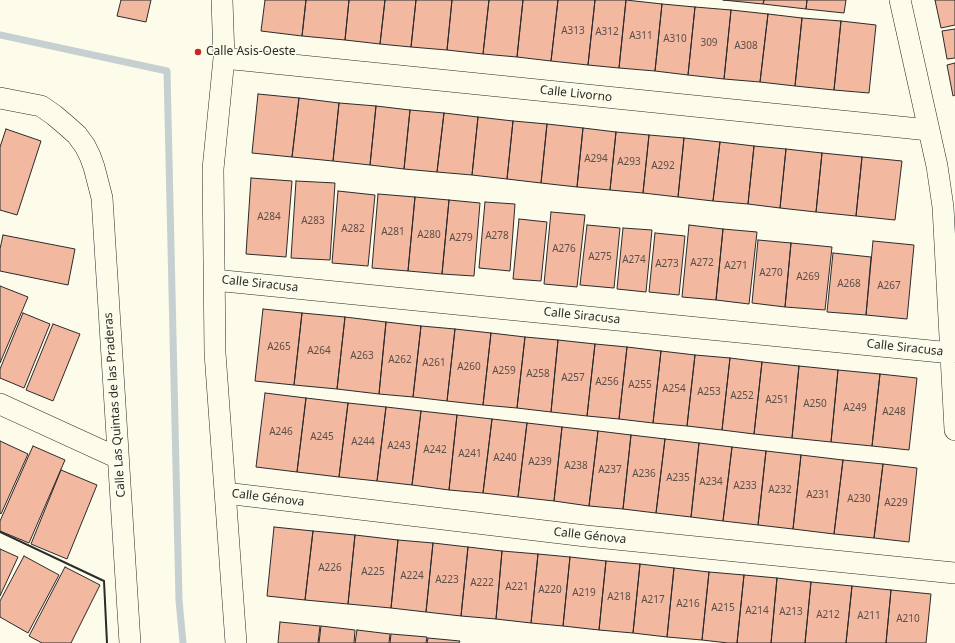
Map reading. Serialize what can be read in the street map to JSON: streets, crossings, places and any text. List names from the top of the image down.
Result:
{
  "streets": {
    "street": [
      "Calle Livorno",
      "Calle Siracusa",
      "Calle Las Quintas de las Praderas",
      "Calle Génova"
    ]
  },
  "places": ["Calle Asis-Oeste"],
  "house_numbers": [
    "A313",
    "A312",
    "A311",
    "A310",
    "309",
    "A308",
    "A294",
    "A293",
    "A292",
    "A284",
    "A283",
    "A282",
    "A281",
    "A280",
    "A278",
    "A279",
    "A276",
    "A275",
    "A274",
    "A272",
    "A273",
    "A271",
    "A270",
    "A269",
    "A268",
    "A267",
    "A265",
    "A264",
    "A263",
    "A262",
    "A261",
    "A260",
    "A259",
    "A258",
    "A257",
    "A256",
    "A255",
    "A254",
    "A253",
    "A252",
    "A251",
    "A250",
    "A249",
    "A248",
    "A246",
    "A245",
    "A244",
    "A243",
    "A242",
    "A241",
    "A240",
    "A239",
    "A238",
    "A237",
    "A236",
    "A235",
    "A234",
    "A233",
    "A232",
    "A231",
    "A230",
    "A229",
    "A226",
    "A225",
    "A224",
    "A223",
    "A222",
    "A221",
    "A220",
    "A219",
    "A218",
    "A217",
    "A216",
    "A215",
    "A214",
    "A213",
    "A212",
    "A211",
    "A210"
  ]
}
